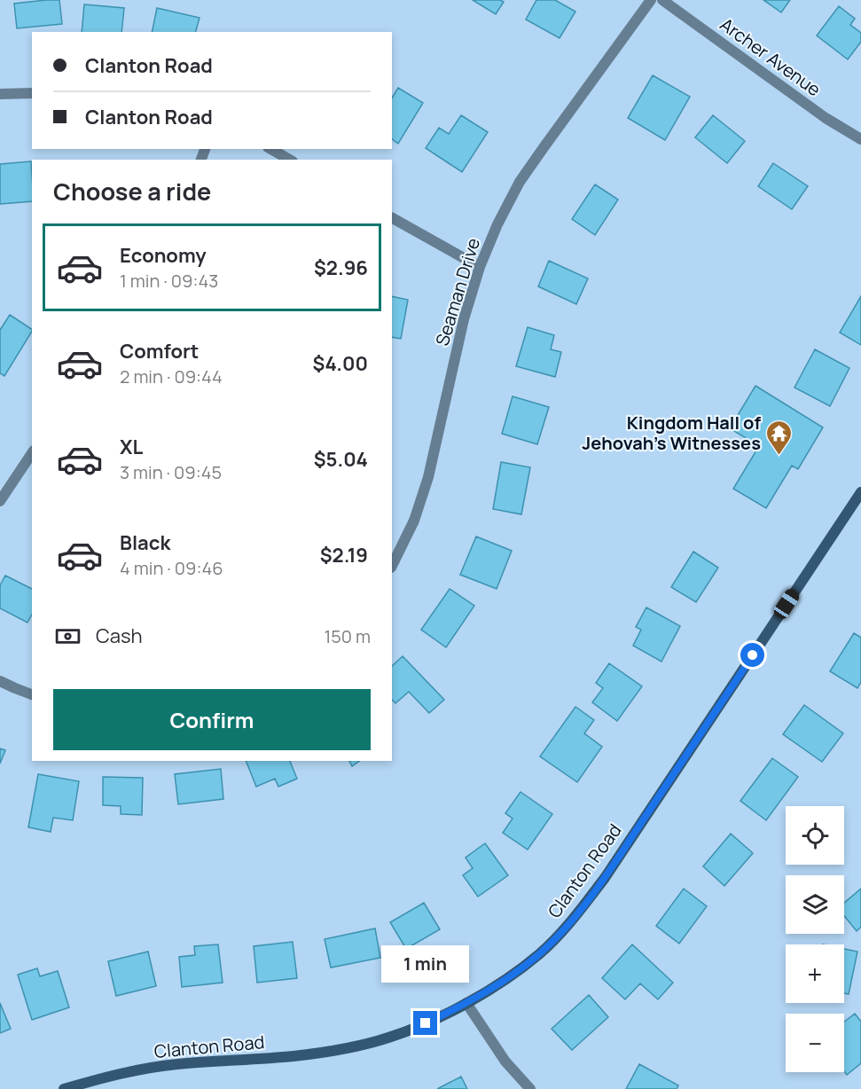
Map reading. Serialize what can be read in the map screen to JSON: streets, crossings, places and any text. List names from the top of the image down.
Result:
{
  "streets": {
    "main road": ["Clanton Road"],
    "street": ["Archer Avenue", "Seaman Drive"]
  },
  "places": {
    "temple": ["Kingdom Hall of Jehovah’s Witnesses"]
  },
  "page": {
    "banner": ["Clanton Road", "Clanton Road"],
    "heading": "Choose a ride",
    "list": [
      {
        "name": "Economy",
        "note": "1 min · 09:43",
        "value": "$2.96"
      },
      {
        "name": "Comfort",
        "note": "2 min · 09:44",
        "value": "$4.00"
      },
      {
        "name": "XL",
        "note": "3 min · 09:45",
        "value": "$5.04"
      },
      {
        "name": "Black",
        "note": "4 min · 09:46",
        "value": "$2.19"
      }
    ],
    "pay": ["Cash", "150 m"],
    "buttons": "Confirm",
    "map_buttons": ["+", "−"],
    "bubble": "1 min"
  }
}
